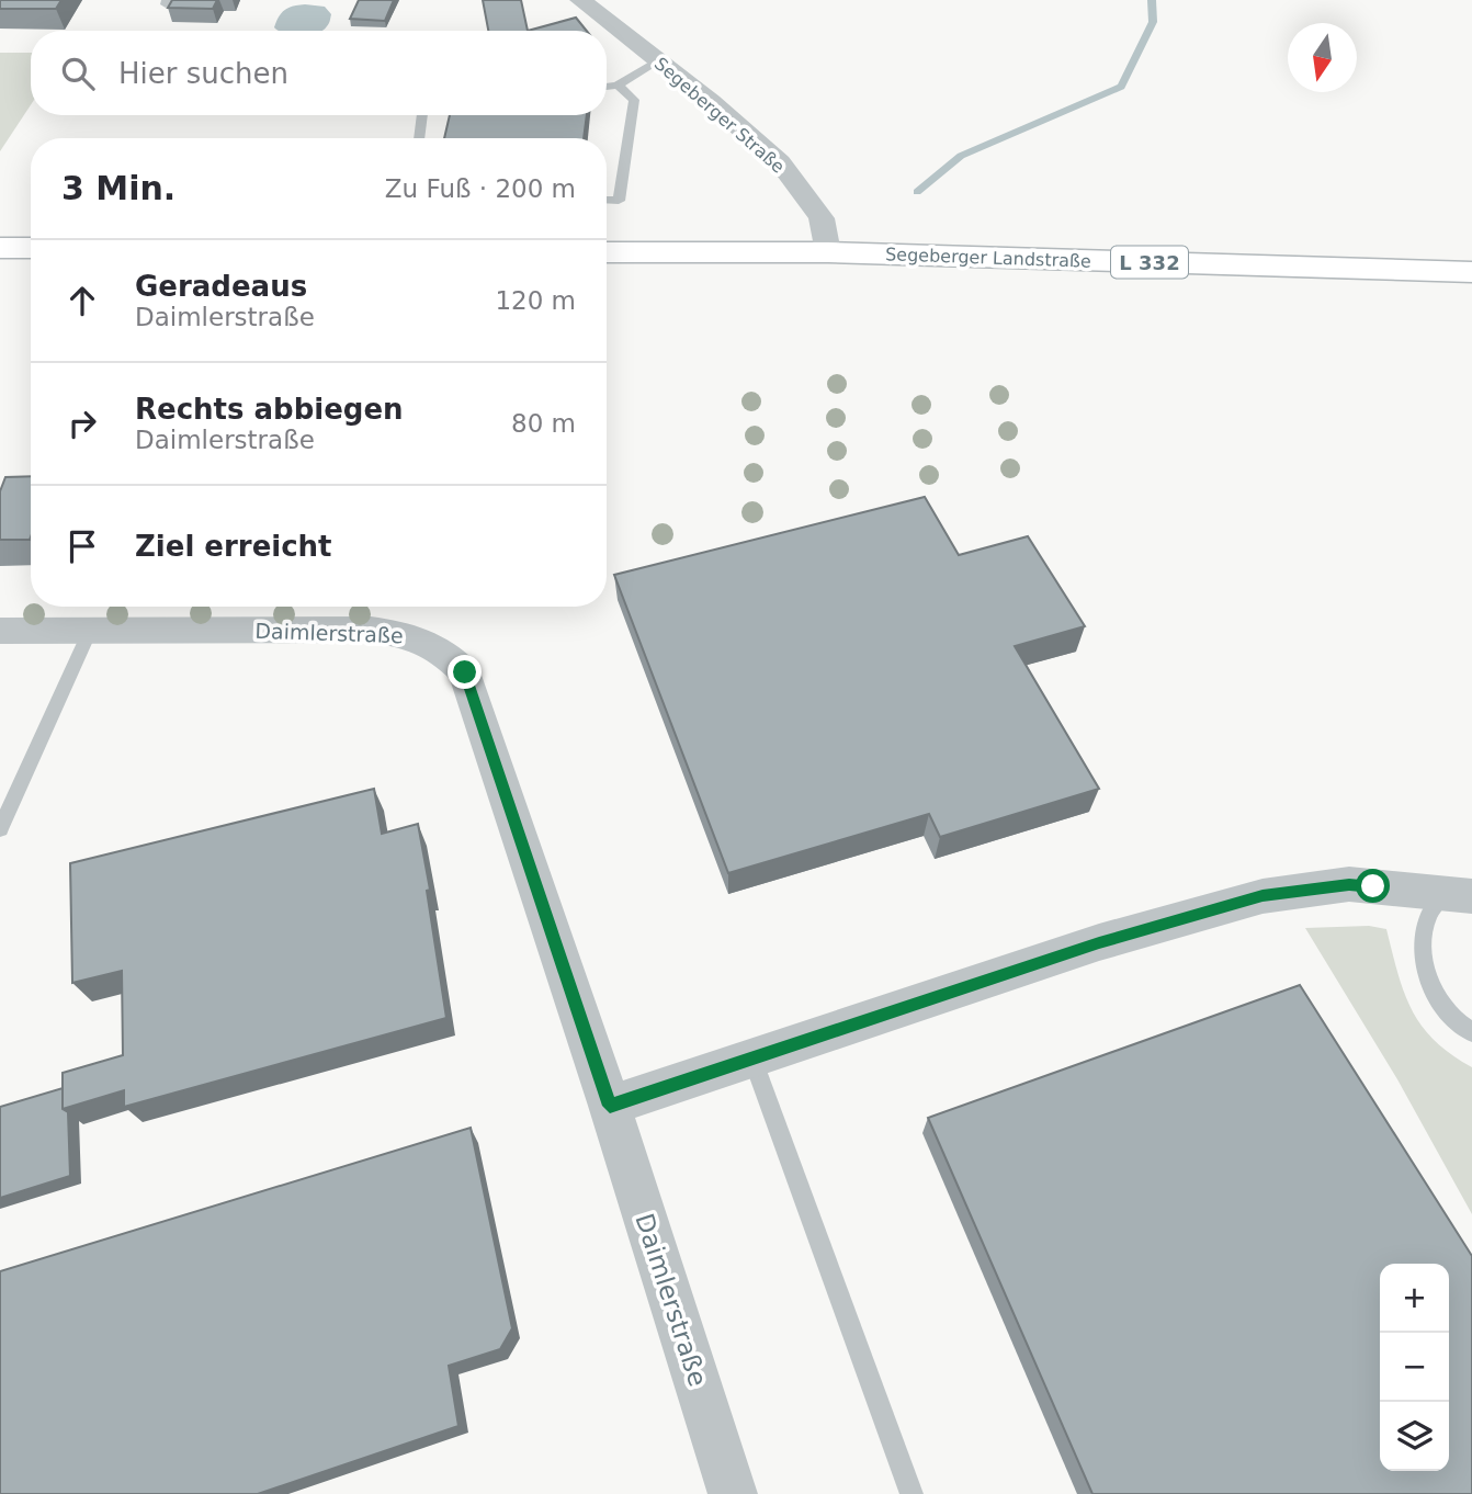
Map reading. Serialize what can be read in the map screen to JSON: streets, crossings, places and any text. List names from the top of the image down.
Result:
{
  "streets": {
    "main road": ["Segeberger Landstraße", "L 332"],
    "street": ["Segeberger Straße", "Daimlerstraße"]
  },
  "crossings": [
    ["Segeberger Straße", "Segeberger Landstraße"]
  ],
  "north": "bottom",
  "page": {
    "search": "Hier suchen",
    "heading": ["3 Min.", "Zu Fuß · 200 m"],
    "list": [
      ["Geradeaus", "Daimlerstraße", "120 m"],
      ["Rechts abbiegen", "Daimlerstraße", "80 m"],
      "Ziel erreicht"
    ],
    "map_buttons": ["+", "−"]
  }
}
